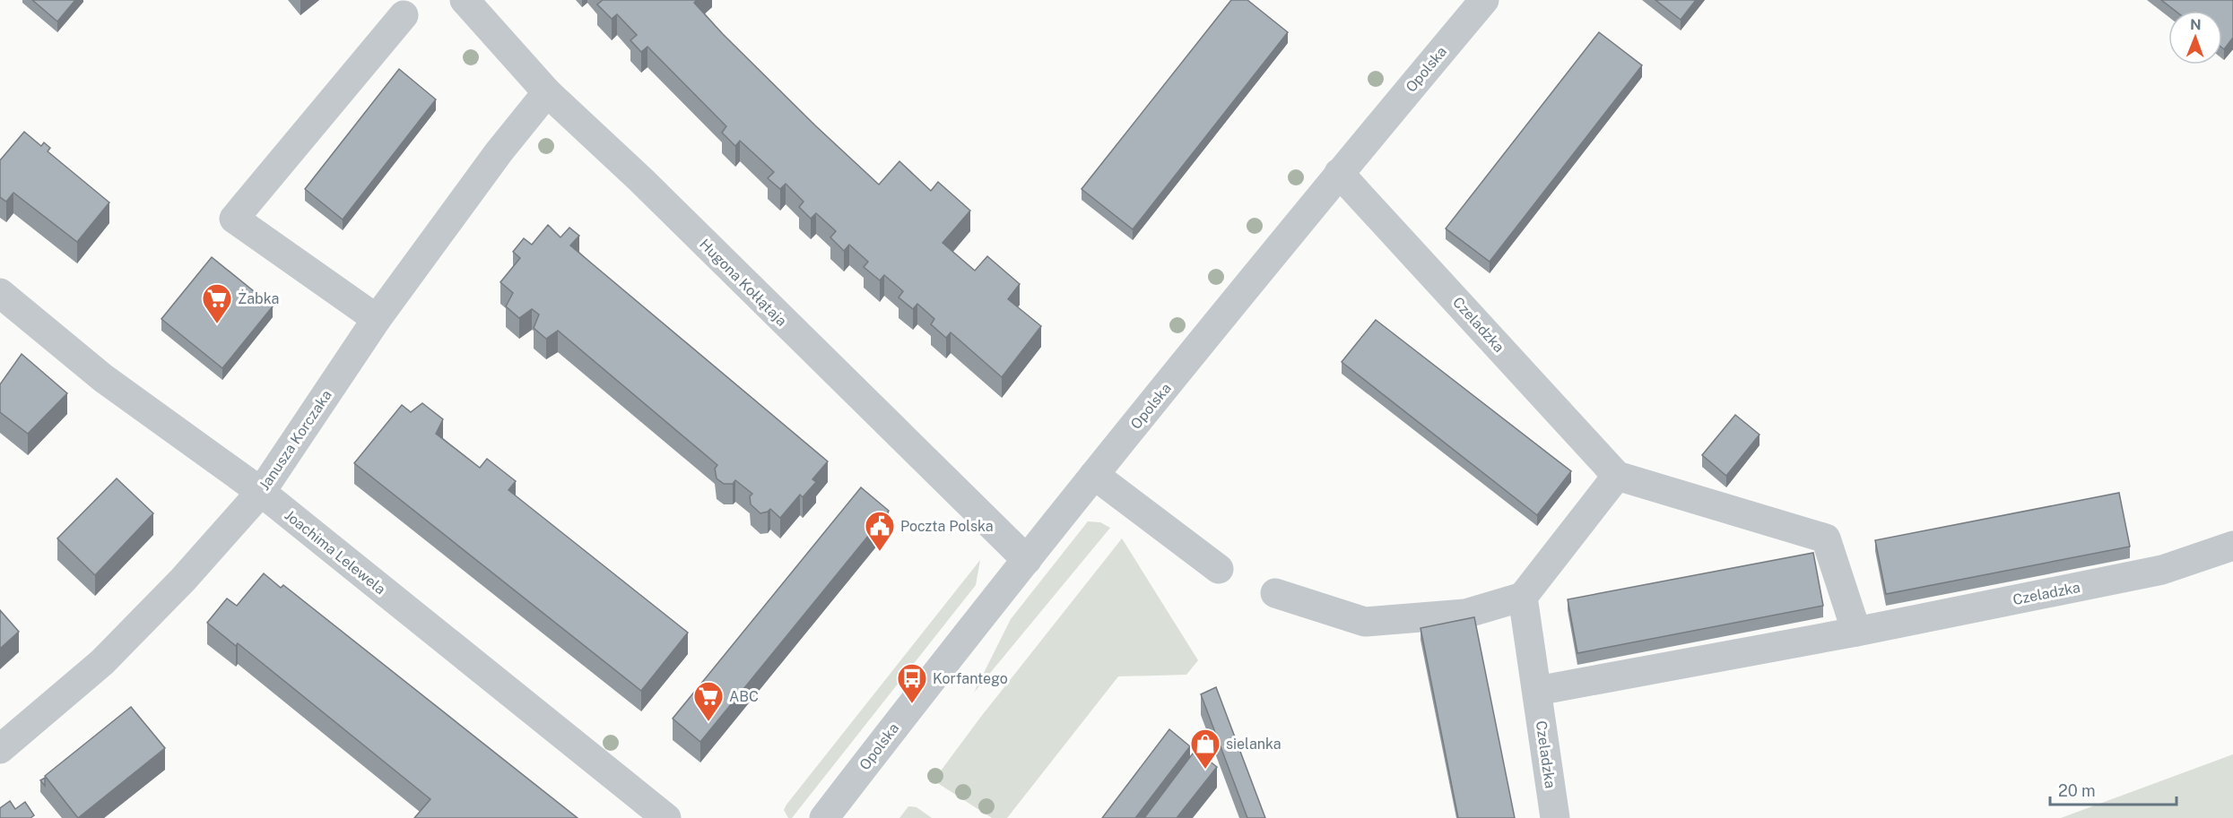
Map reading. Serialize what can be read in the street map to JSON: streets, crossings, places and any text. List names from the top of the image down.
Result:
{
  "streets": {
    "street": [
      "Opolska",
      "Hugona Kołłątaja",
      "Czeladzka",
      "Janusza Korczaka",
      "Joachima Lelewela"
    ]
  },
  "crossings": [
    ["Opolska", "Hugona Kołłątaja"],
    ["Opolska", "Czeladzka"],
    ["Hugona Kołłątaja", "Janusza Korczaka"],
    ["Janusza Korczaka", "Joachima Lelewela"]
  ],
  "places": {
    "supermarket": ["Żabka", "ABC"],
    "public building": ["Poczta Polska"],
    "bus stop": ["Korfantego"],
    "shop": ["sielanka"]
  },
  "scale_bar": "20 m",
  "north": "top"
}
